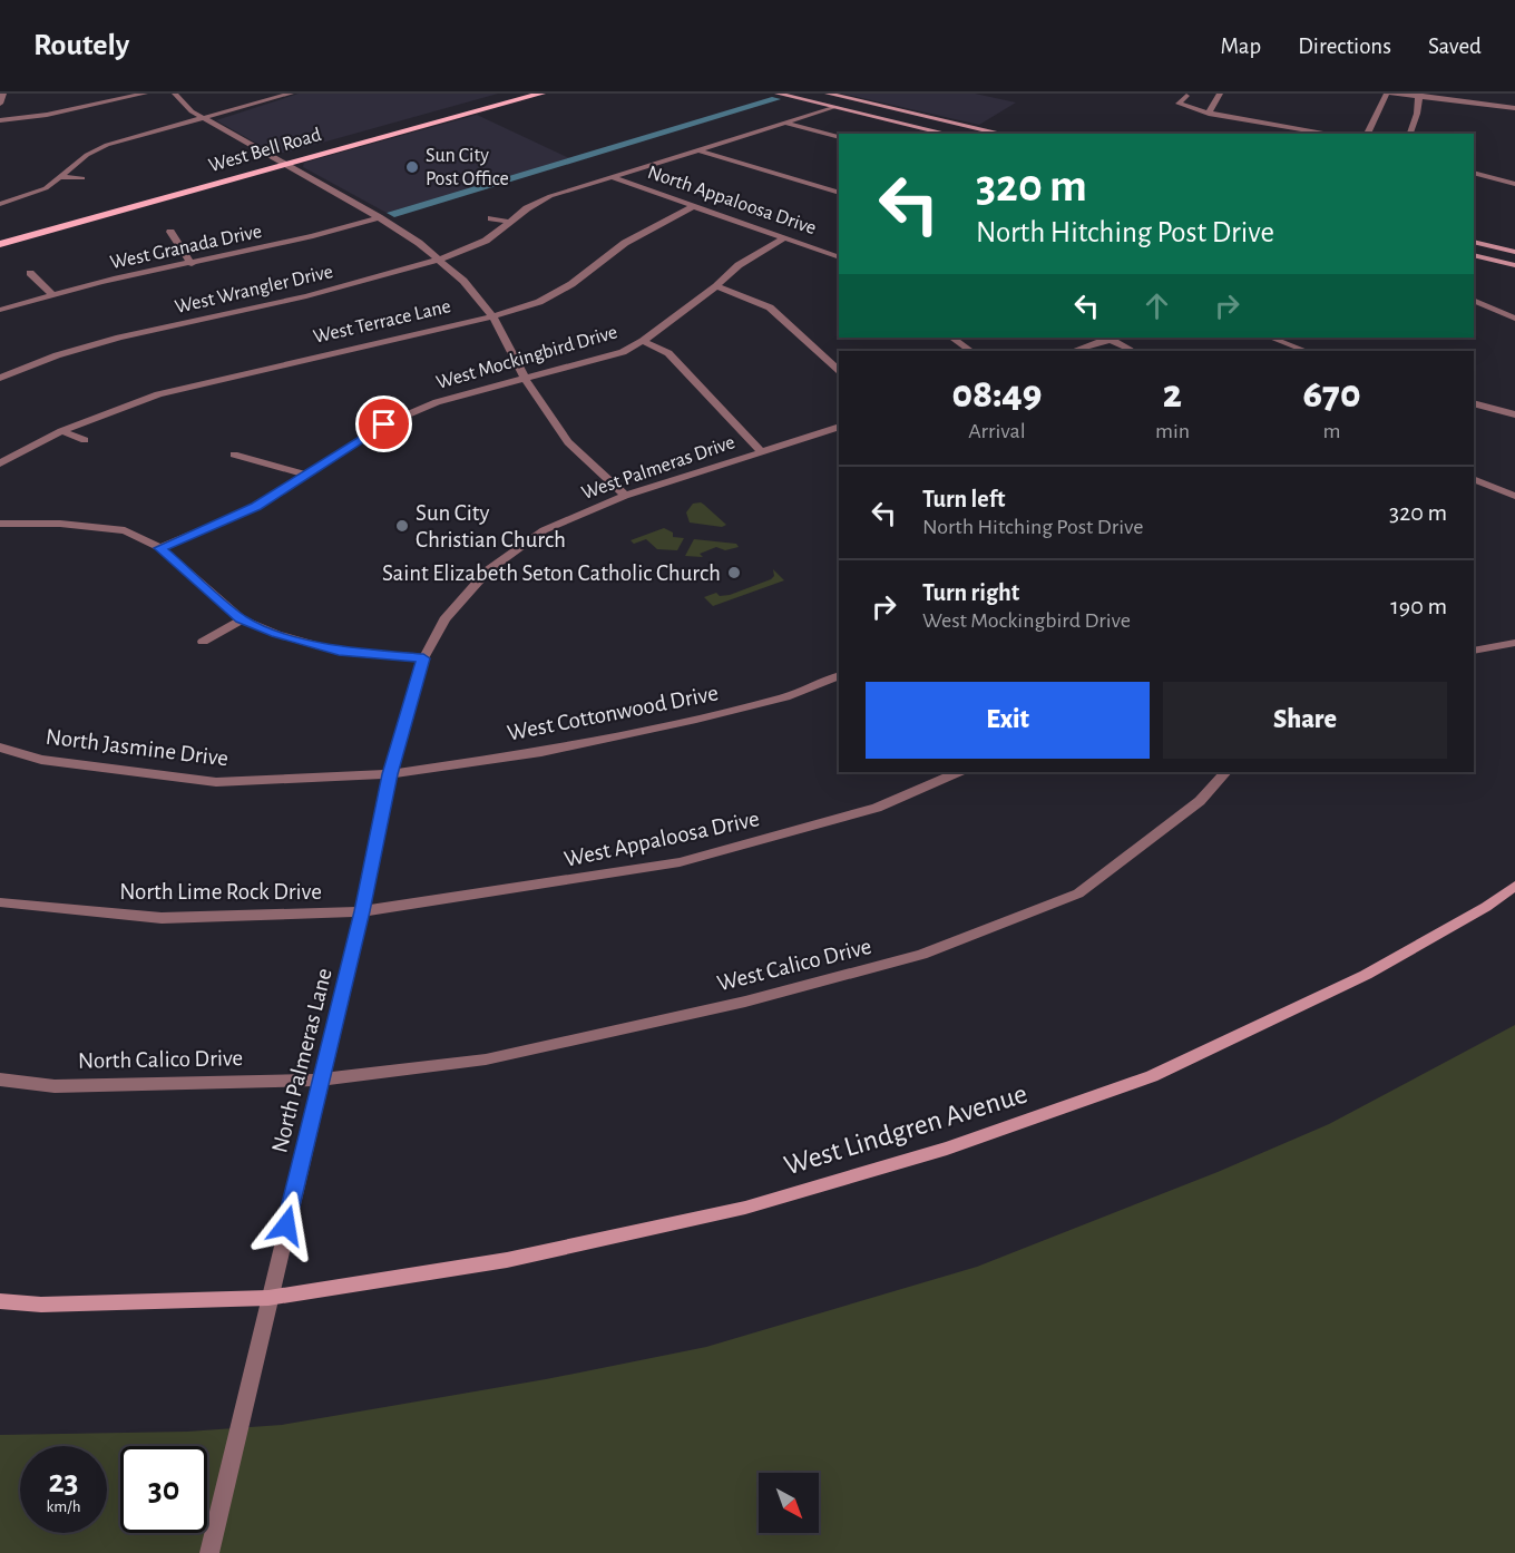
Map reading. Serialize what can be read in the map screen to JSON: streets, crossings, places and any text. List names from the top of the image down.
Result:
{
  "streets": {
    "main road": ["West Bell Road"],
    "street": [
      "North Appaloosa Drive",
      "West Granada Drive",
      "West Wrangler Drive",
      "West Terrace Lane",
      "West Mockingbird Drive",
      "West Palmeras Drive",
      "West Cottonwood Drive",
      "North Jasmine Drive",
      "West Appaloosa Drive",
      "North Lime Rock Drive",
      "West Calico Drive",
      "North Calico Drive",
      "North Palmeras Lane",
      "West Lindgren Avenue"
    ]
  },
  "crossings": [
    ["North Appaloosa Drive", "West Wrangler Drive"],
    ["North Appaloosa Drive", "West Terrace Lane"],
    ["North Appaloosa Drive", "West Mockingbird Drive"],
    ["West Palmeras Drive", "North Palmeras Lane"],
    ["West Cottonwood Drive", "North Jasmine Drive"],
    ["West Cottonwood Drive", "North Palmeras Lane"],
    ["North Jasmine Drive", "North Palmeras Lane"],
    ["West Appaloosa Drive", "North Lime Rock Drive"],
    ["West Appaloosa Drive", "North Palmeras Lane"],
    ["North Lime Rock Drive", "North Palmeras Lane"],
    ["West Calico Drive", "North Calico Drive"],
    ["West Calico Drive", "North Palmeras Lane"],
    ["North Calico Drive", "North Palmeras Lane"],
    ["North Palmeras Lane", "West Lindgren Avenue"]
  ],
  "places": ["Sun City Post Office", "Sun City Christian Church", "Saint Elizabeth Seton Catholic Church"],
  "north": "bottom right",
  "page": {
    "header": "Routely",
    "nav": ["Map", "Directions", "Saved"],
    "turn": ["320 m", "North Hitching Post Drive"],
    "eta": [
      "08:49",
      "Arrival",
      "2",
      "min",
      "670",
      "m"
    ],
    "list": [
      {
        "name": "Turn left",
        "note": "North Hitching Post Drive",
        "value": "320 m"
      },
      {
        "name": "Turn right",
        "note": "West Mockingbird Drive",
        "value": "190 m"
      }
    ],
    "buttons": ["Exit", "Share"],
    "speed": "23 km/h",
    "limit": "30"
  }
}
